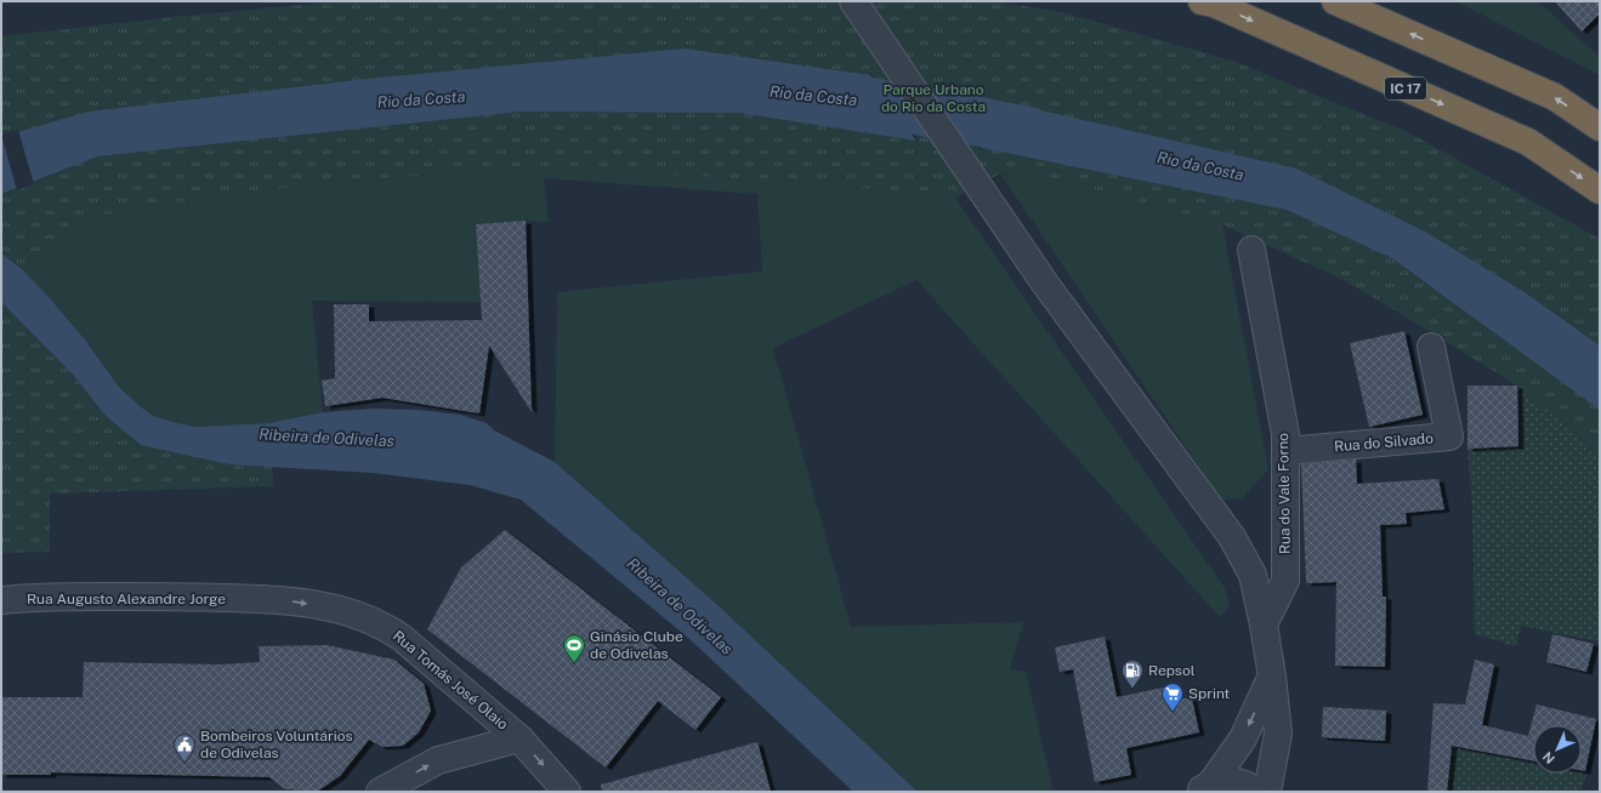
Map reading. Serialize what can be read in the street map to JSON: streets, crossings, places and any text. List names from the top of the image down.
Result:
{
  "streets": {
    "highway": ["IC 17"],
    "street": [
      "Rua do Silvado",
      "Rua do Vale Forno",
      "Rua Augusto Alexandre Jorge",
      "Rua Tomás José Olaio"
    ]
  },
  "crossings": [
    ["Rua do Silvado", "Rua do Vale Forno"],
    ["Rua Augusto Alexandre Jorge", "Rua Tomás José Olaio"]
  ],
  "one_way": ["Rua Tomás José Olaio"],
  "water": ["Rio da Costa", "Ribeira de Odivelas"],
  "parks": ["Parque Urbano do Rio da Costa"],
  "places": {
    "sports": ["Ginásio Clube de Odivelas"],
    "fuel station": ["Repsol"],
    "supermarket": ["Sprint"],
    "public building": ["Bombeiros Voluntários de Odivelas"]
  },
  "north": "bottom left"
}
